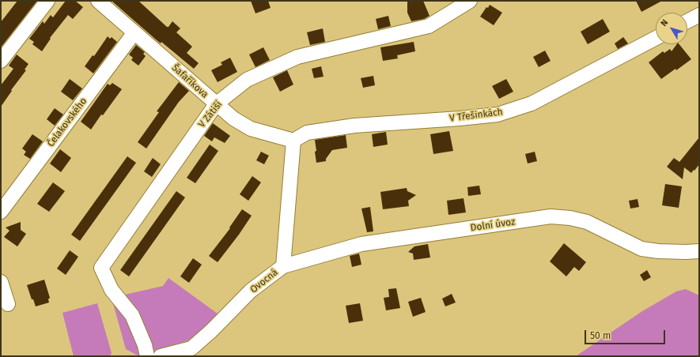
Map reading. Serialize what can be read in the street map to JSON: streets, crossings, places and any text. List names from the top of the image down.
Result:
{
  "streets": {
    "street": [
      "Šafaříkova",
      "V Zátiší",
      "V Třešinkách",
      "Čelakovského",
      "Dolní úvoz",
      "Ovocná"
    ]
  },
  "crossings": [
    ["Šafaříkova", "V Zátiší"],
    ["Šafaříkova", "V Třešinkách"],
    ["Šafaříkova", "Čelakovského"],
    ["Šafaříkova", "Ovocná"],
    ["V Třešinkách", "Ovocná"],
    ["Dolní úvoz", "Ovocná"]
  ],
  "scale_bar": "50 m",
  "north": "top left"
}
